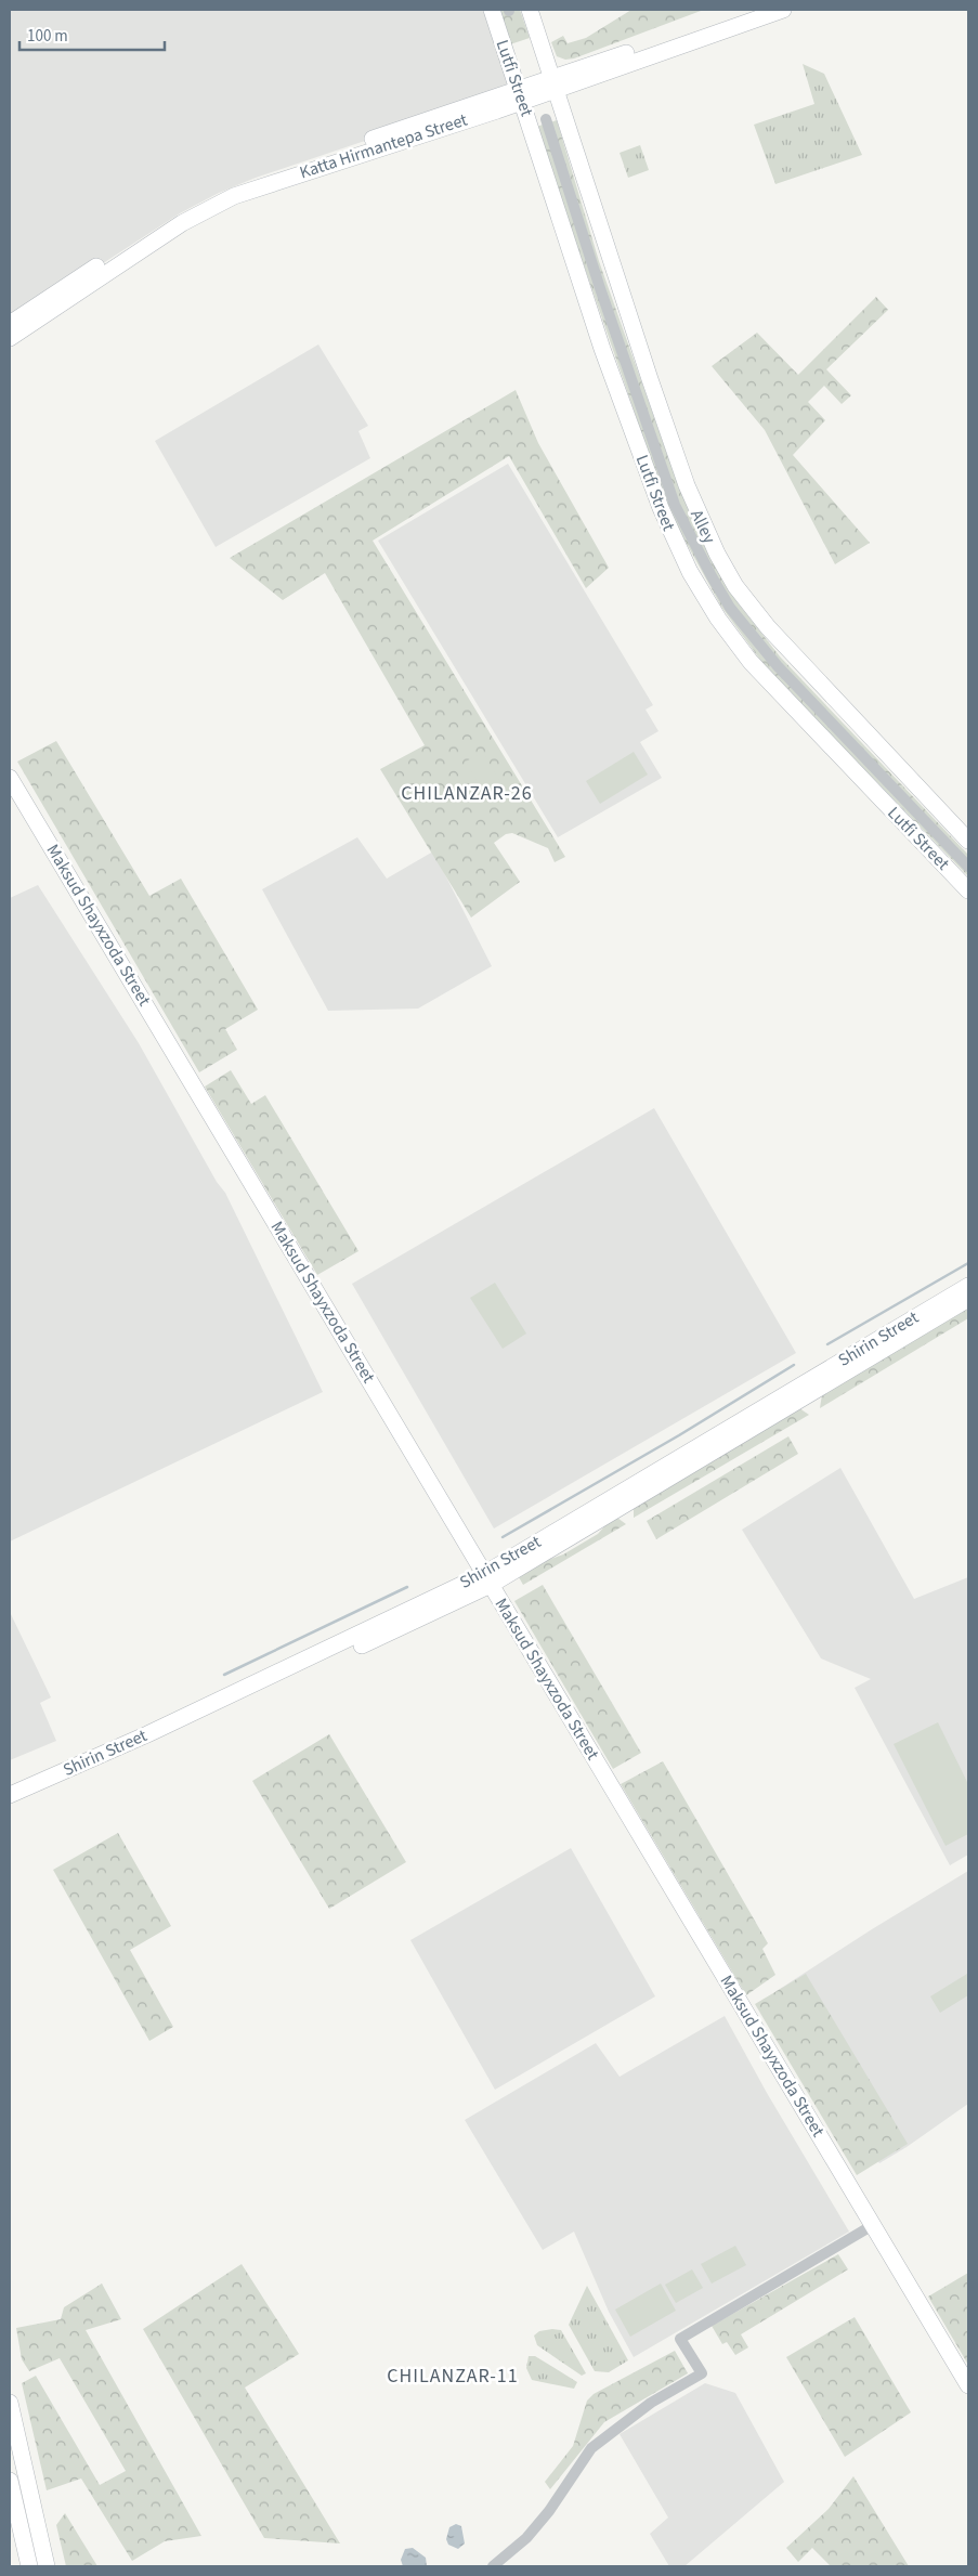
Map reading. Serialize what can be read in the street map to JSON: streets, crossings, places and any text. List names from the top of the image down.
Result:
{
  "streets": {
    "main road": [
      "Lutfi Street",
      "Katta Hirmаntepa Street",
      "Maksud Shayxzoda Street",
      "Shirin Street"
    ],
    "street": ["Alley"]
  },
  "crossings": [
    ["Lutfi Street", "Katta Hirmаntepa Street"],
    ["Maksud Shayxzoda Street", "Shirin Street"]
  ],
  "districts": ["CHILANZAR-26", "CHILANZAR-11"],
  "scale_bar": "100 m"
}
